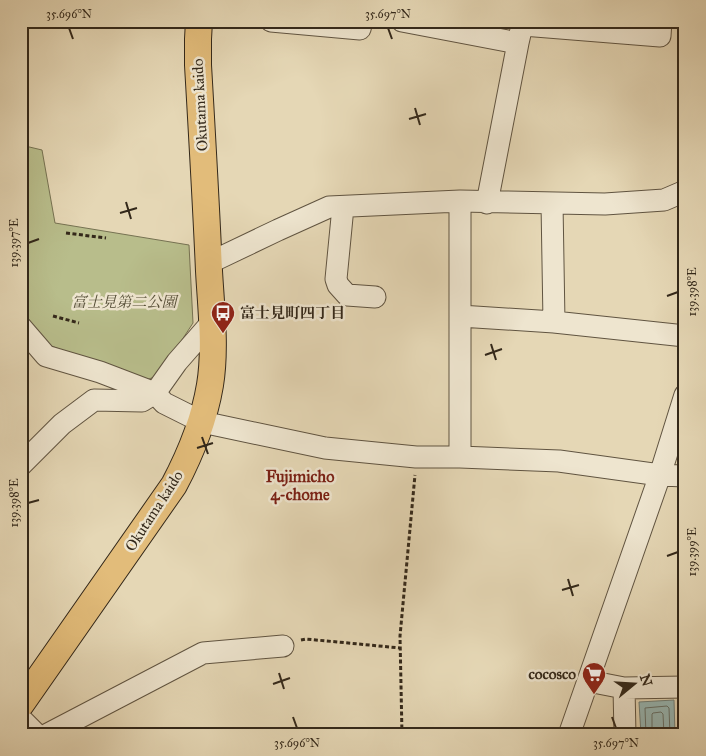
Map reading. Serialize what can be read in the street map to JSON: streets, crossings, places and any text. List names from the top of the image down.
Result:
{
  "streets": {
    "main road": ["Okutama kaido"]
  },
  "districts": ["Fujimicho 4-chome"],
  "parks": ["富士見第二公園"],
  "places": {
    "bus stop": ["富士見町四丁目"],
    "supermarket": ["cocosco"]
  },
  "north": "right",
  "coordinates": [
    "35.696°N",
    "35.697°N",
    "139.397°E",
    "139.398°E",
    "139.399°E"
  ]
}
